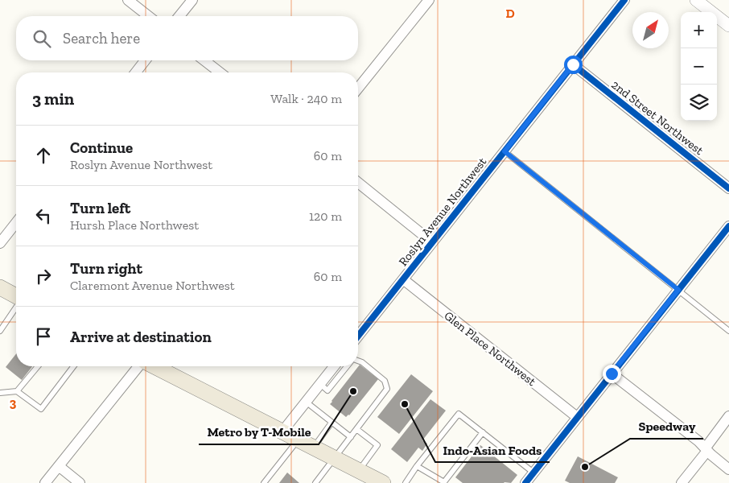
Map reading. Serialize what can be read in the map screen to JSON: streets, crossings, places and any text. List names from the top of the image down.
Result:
{
  "streets": {
    "street": ["2nd Street Northwest", "Roslyn Avenue Northwest", "Glen Place Northwest"]
  },
  "crossings": [
    ["2nd Street Northwest", "Roslyn Avenue Northwest"],
    ["Roslyn Avenue Northwest", "Glen Place Northwest"]
  ],
  "places": ["Metro by T-Mobile", "Indo-Asian Foods", "Speedway"],
  "north": "top right",
  "page": {
    "map_buttons": ["+", "−"],
    "search": "Search here",
    "heading": ["3 min", "Walk · 240 m"],
    "list": [
      ["Continue", "Roslyn Avenue Northwest", "60 m"],
      ["Turn left", "Hursh Place Northwest", "120 m"],
      ["Turn right", "Claremont Avenue Northwest", "60 m"],
      "Arrive at destination"
    ]
  },
  "grid": {
    "columns": ["D"],
    "rows": ["3"]
  }
}
